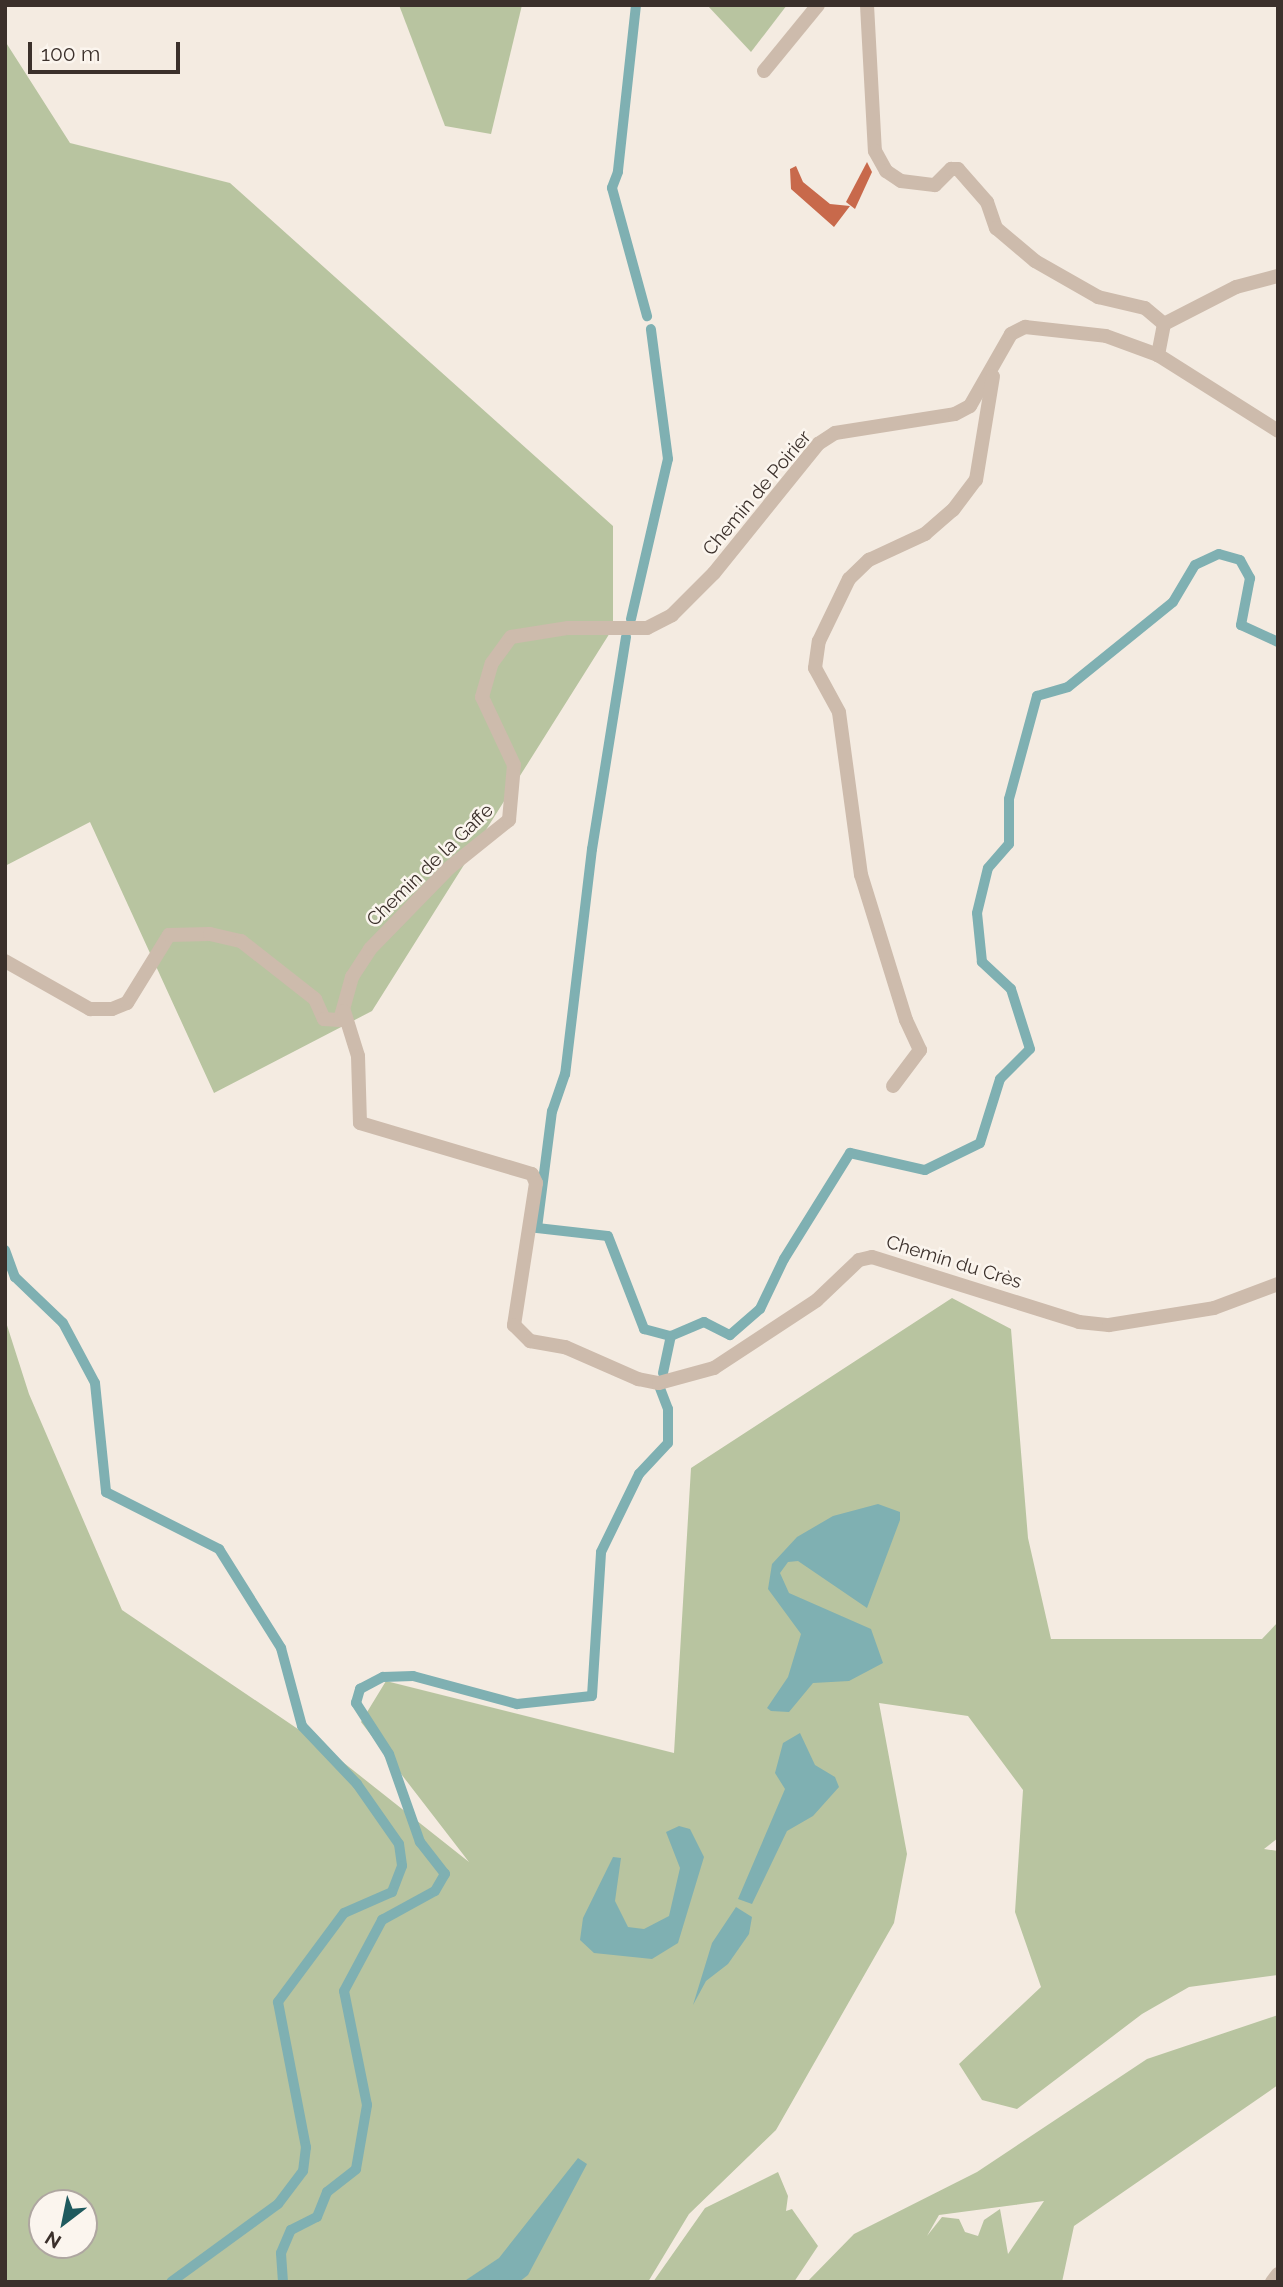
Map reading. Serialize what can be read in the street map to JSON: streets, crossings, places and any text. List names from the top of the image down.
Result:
{
  "streets": {
    "street": ["Chemin de Poirier", "Chemin de la Gaffe", "Chemin du Crès"]
  },
  "crossings": [
    ["Chemin de Poirier", "Chemin de la Gaffe"],
    ["Chemin de la Gaffe", "Chemin du Crès"]
  ],
  "scale_bar": "100 m",
  "north": "bottom left"
}
